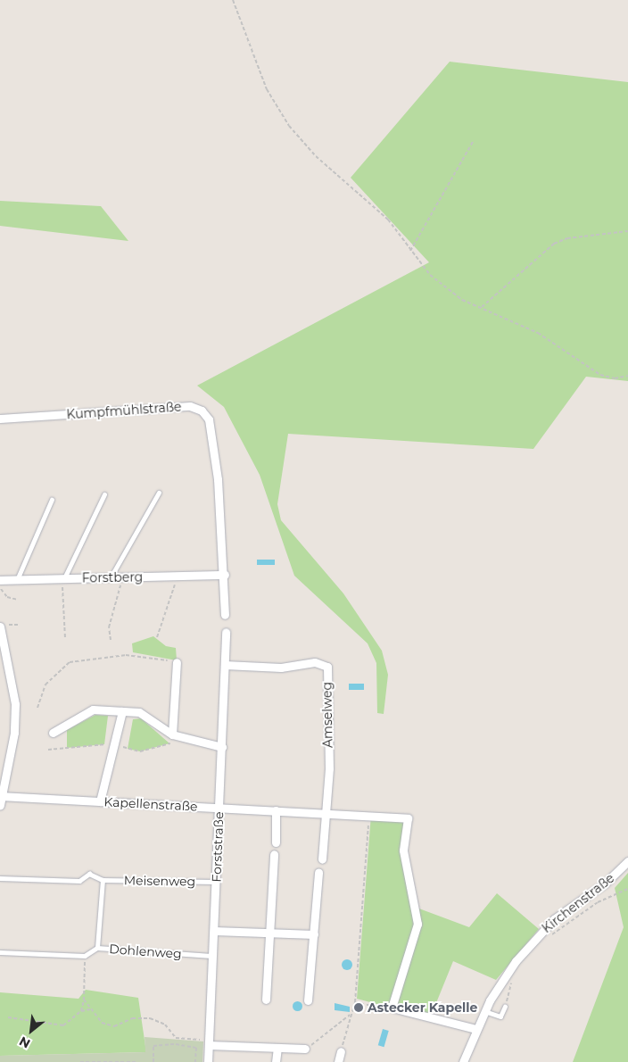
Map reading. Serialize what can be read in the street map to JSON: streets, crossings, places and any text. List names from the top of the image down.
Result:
{
  "streets": {
    "street": [
      "Kumpfmühlstraße",
      "Forstberg",
      "Amselweg",
      "Kapellenstraße",
      "Forststraße",
      "Kirchenstraße"
    ],
    "lane": ["Meisenweg", "Dohlenweg"]
  },
  "crossings": [
    ["Kumpfmühlstraße", "Forstberg"],
    ["Amselweg", "Kapellenstraße"],
    ["Amselweg", "Forststraße"],
    ["Kapellenstraße", "Forststraße"],
    ["Forststraße", "Meisenweg"],
    ["Forststraße", "Dohlenweg"]
  ],
  "places": ["Astecker Kapelle"],
  "north": "bottom left"
}
